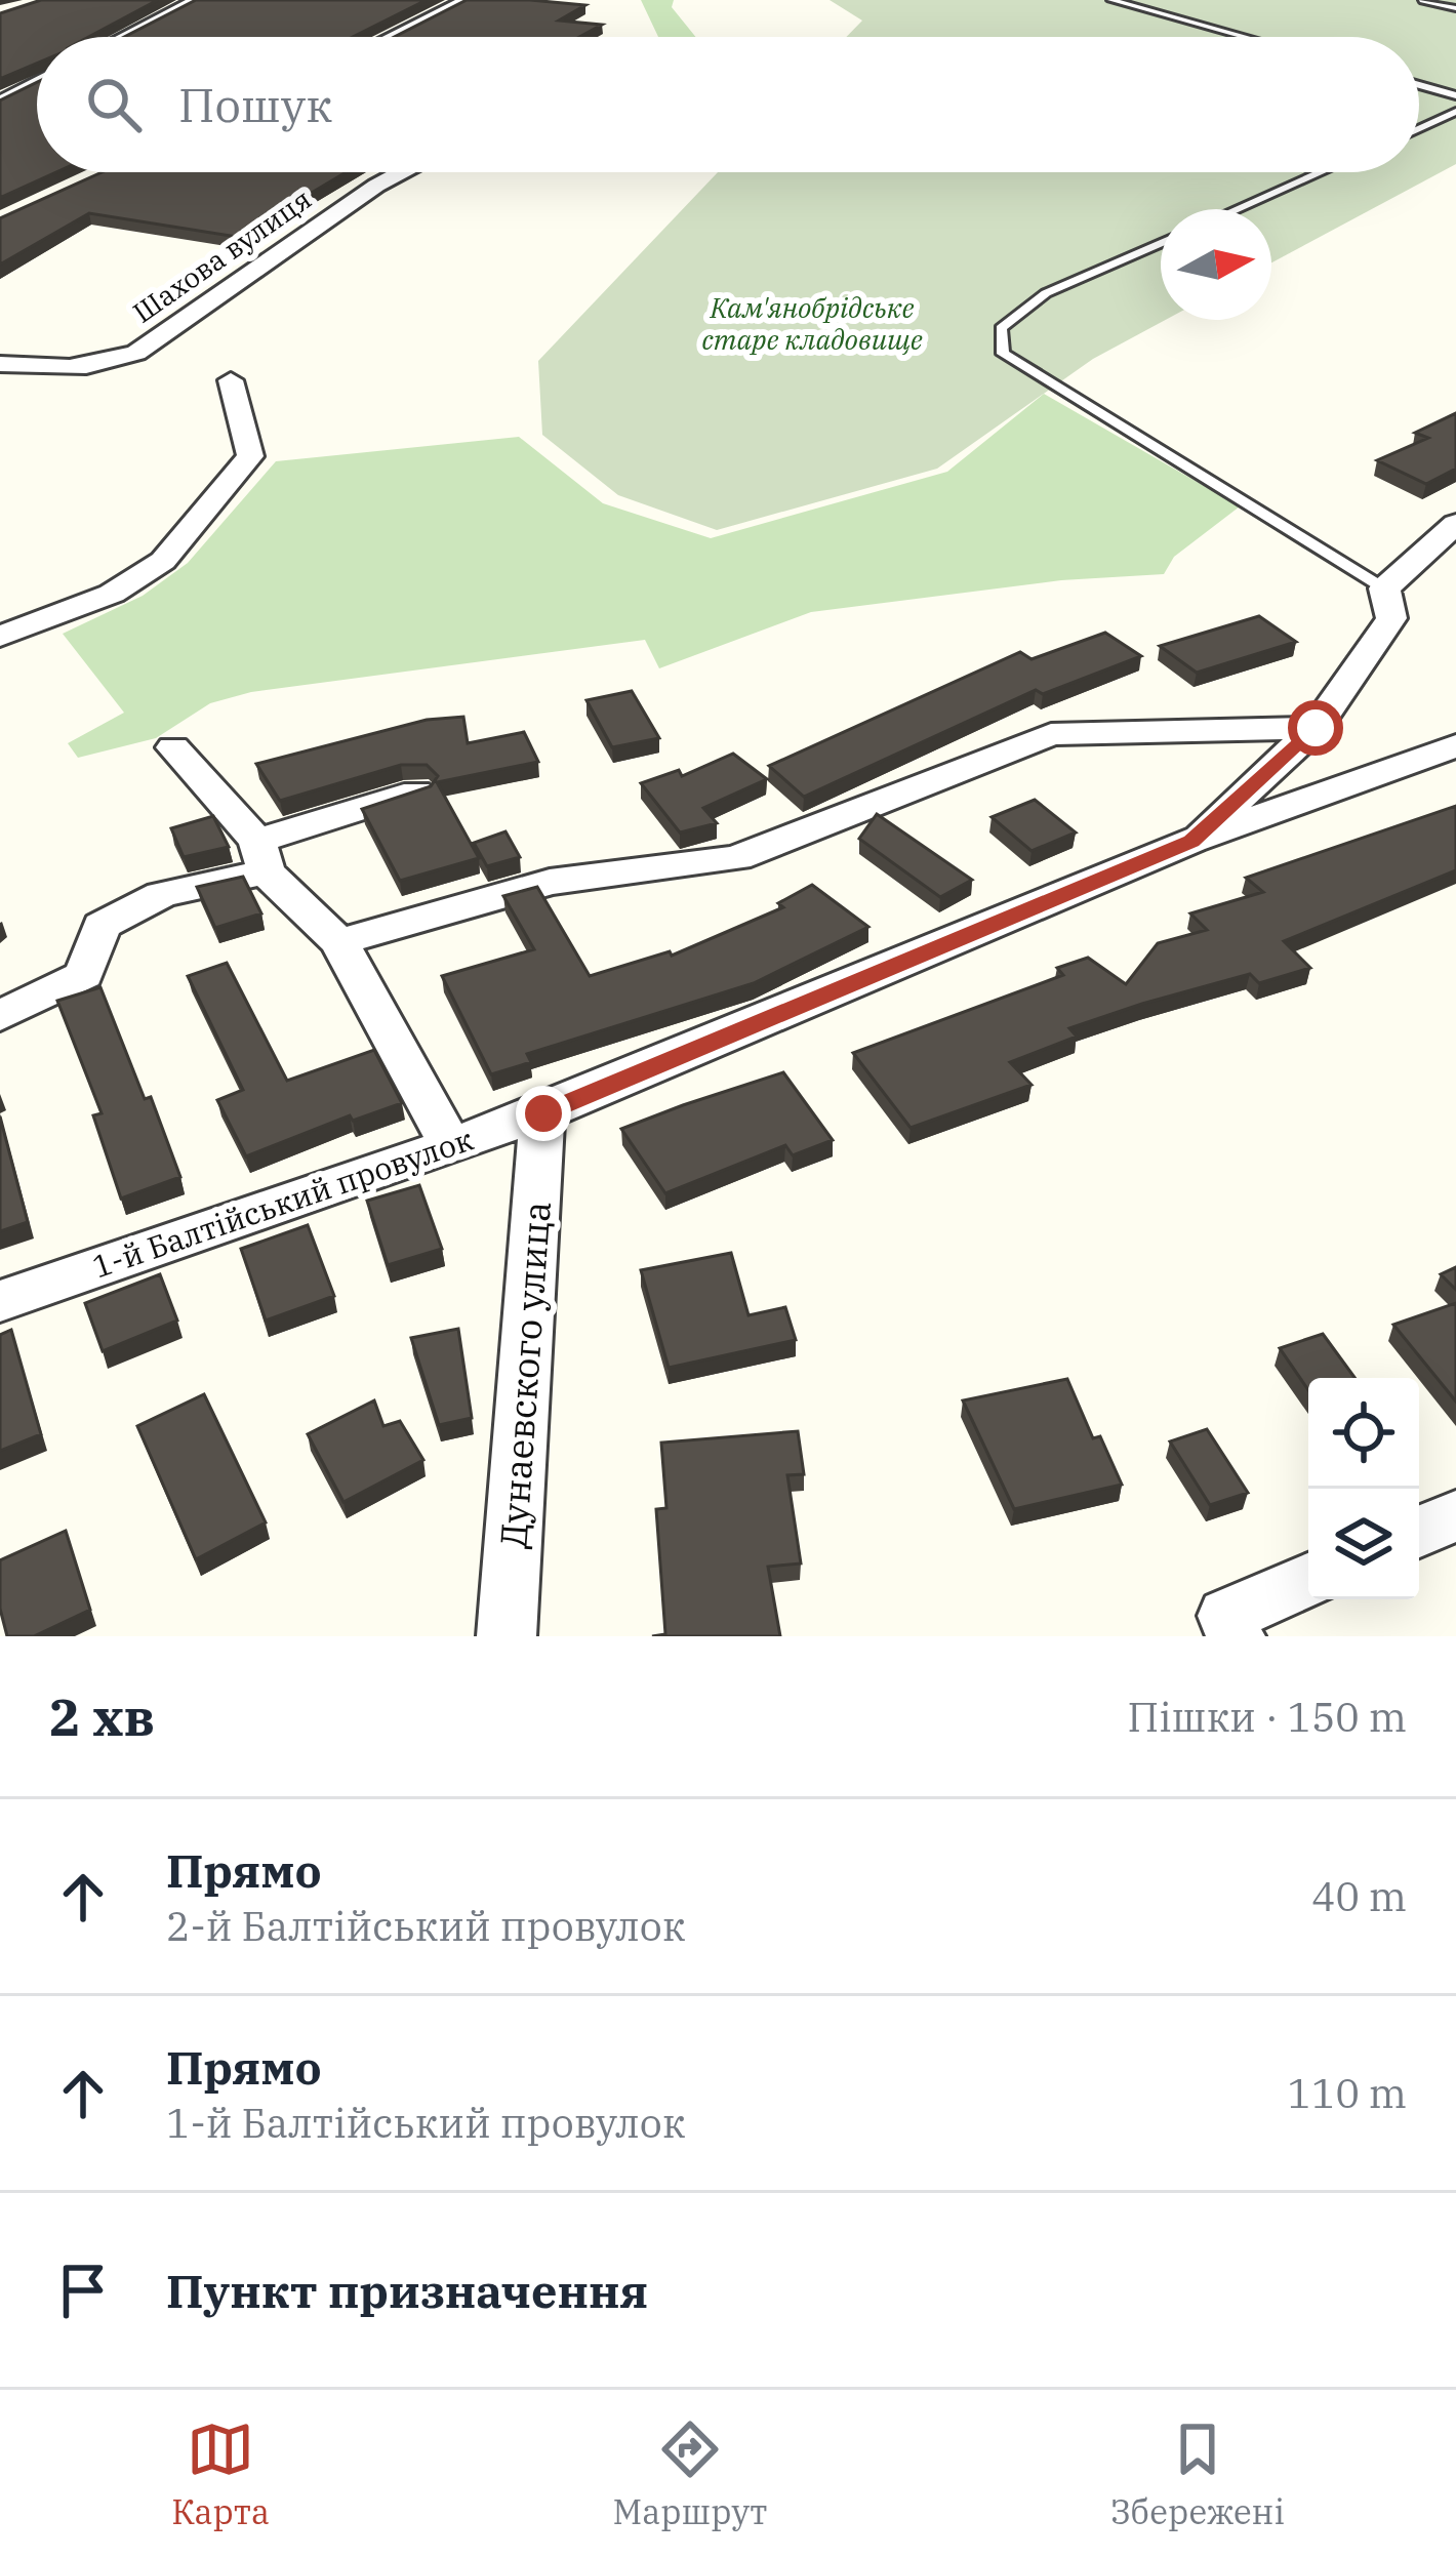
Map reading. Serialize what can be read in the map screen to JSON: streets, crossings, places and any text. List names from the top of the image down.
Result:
{
  "streets": {
    "street": ["Шахова вулиця", "1-й Балтійський провулок", "Дунаевского улица"]
  },
  "crossings": [
    ["1-й Балтійський провулок", "Дунаевского улица"]
  ],
  "parks": ["Кам'янобрідське старе кладовище"],
  "north": "right",
  "page": {
    "search": "Пошук",
    "heading": ["2 хв", "Пішки · 150 m"],
    "list": [
      ["Прямо", "2-й Балтійський провулок", "40 m"],
      ["Прямо", "1-й Балтійський провулок", "110 m"],
      "Пункт призначення"
    ],
    "nav": ["Карта", "Маршрут", "Збережені"]
  }
}
